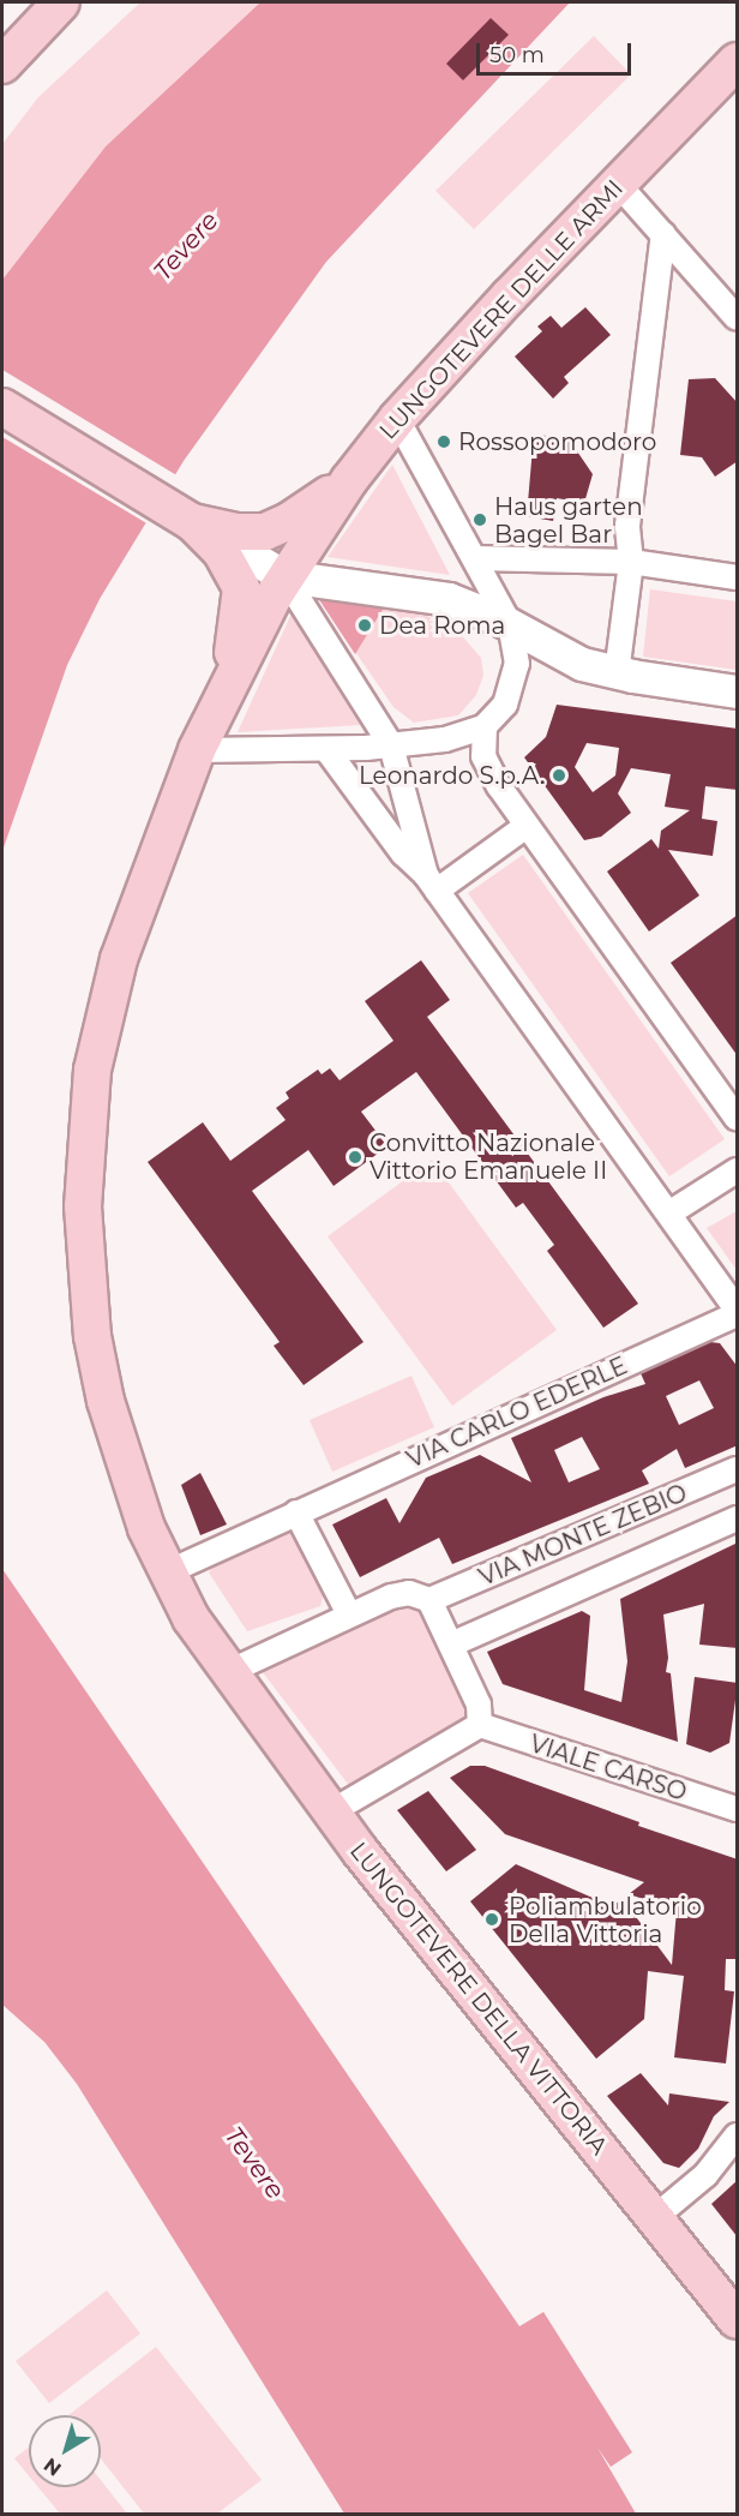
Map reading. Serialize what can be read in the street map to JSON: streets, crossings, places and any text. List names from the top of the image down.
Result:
{
  "streets": {
    "main road": ["LUNGOTEVERE DELLE ARMI", "LUNGOTEVERE DELLA VITTORIA"],
    "street": ["VIA CARLO EDERLE", "VIA MONTE ZEBIO", "VIALE CARSO"]
  },
  "crossings": [
    ["LUNGOTEVERE DELLE ARMI", "LUNGOTEVERE DELLA VITTORIA"],
    ["VIA CARLO EDERLE", "LUNGOTEVERE DELLA VITTORIA"]
  ],
  "water": ["Tevere"],
  "places": [
    "Rossopomodoro",
    "Haus garten Bagel Bar",
    "Dea Roma",
    "Leonardo S.p.A.",
    "Convitto Nazionale Vittorio Emanuele II",
    "Poliambulatorio Della Vittoria"
  ],
  "scale_bar": "50 m",
  "north": "bottom left"
}
